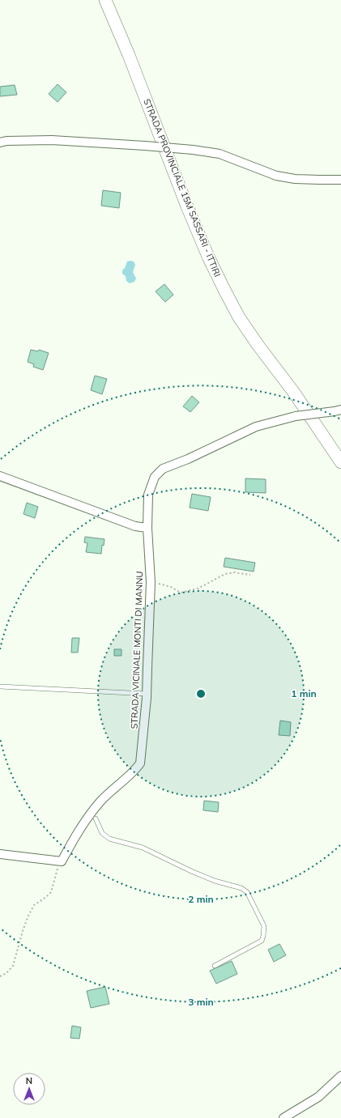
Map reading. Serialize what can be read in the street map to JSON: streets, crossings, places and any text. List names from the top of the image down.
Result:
{
  "streets": {
    "main road": ["STRADA PROVINCIALE 15M SASSARI - ITTIRI"],
    "street": ["STRADA VICINALE MONTI DI MANNU"]
  },
  "north": "top",
  "rings": ["1 min", "2 min", "3 min"]
}
